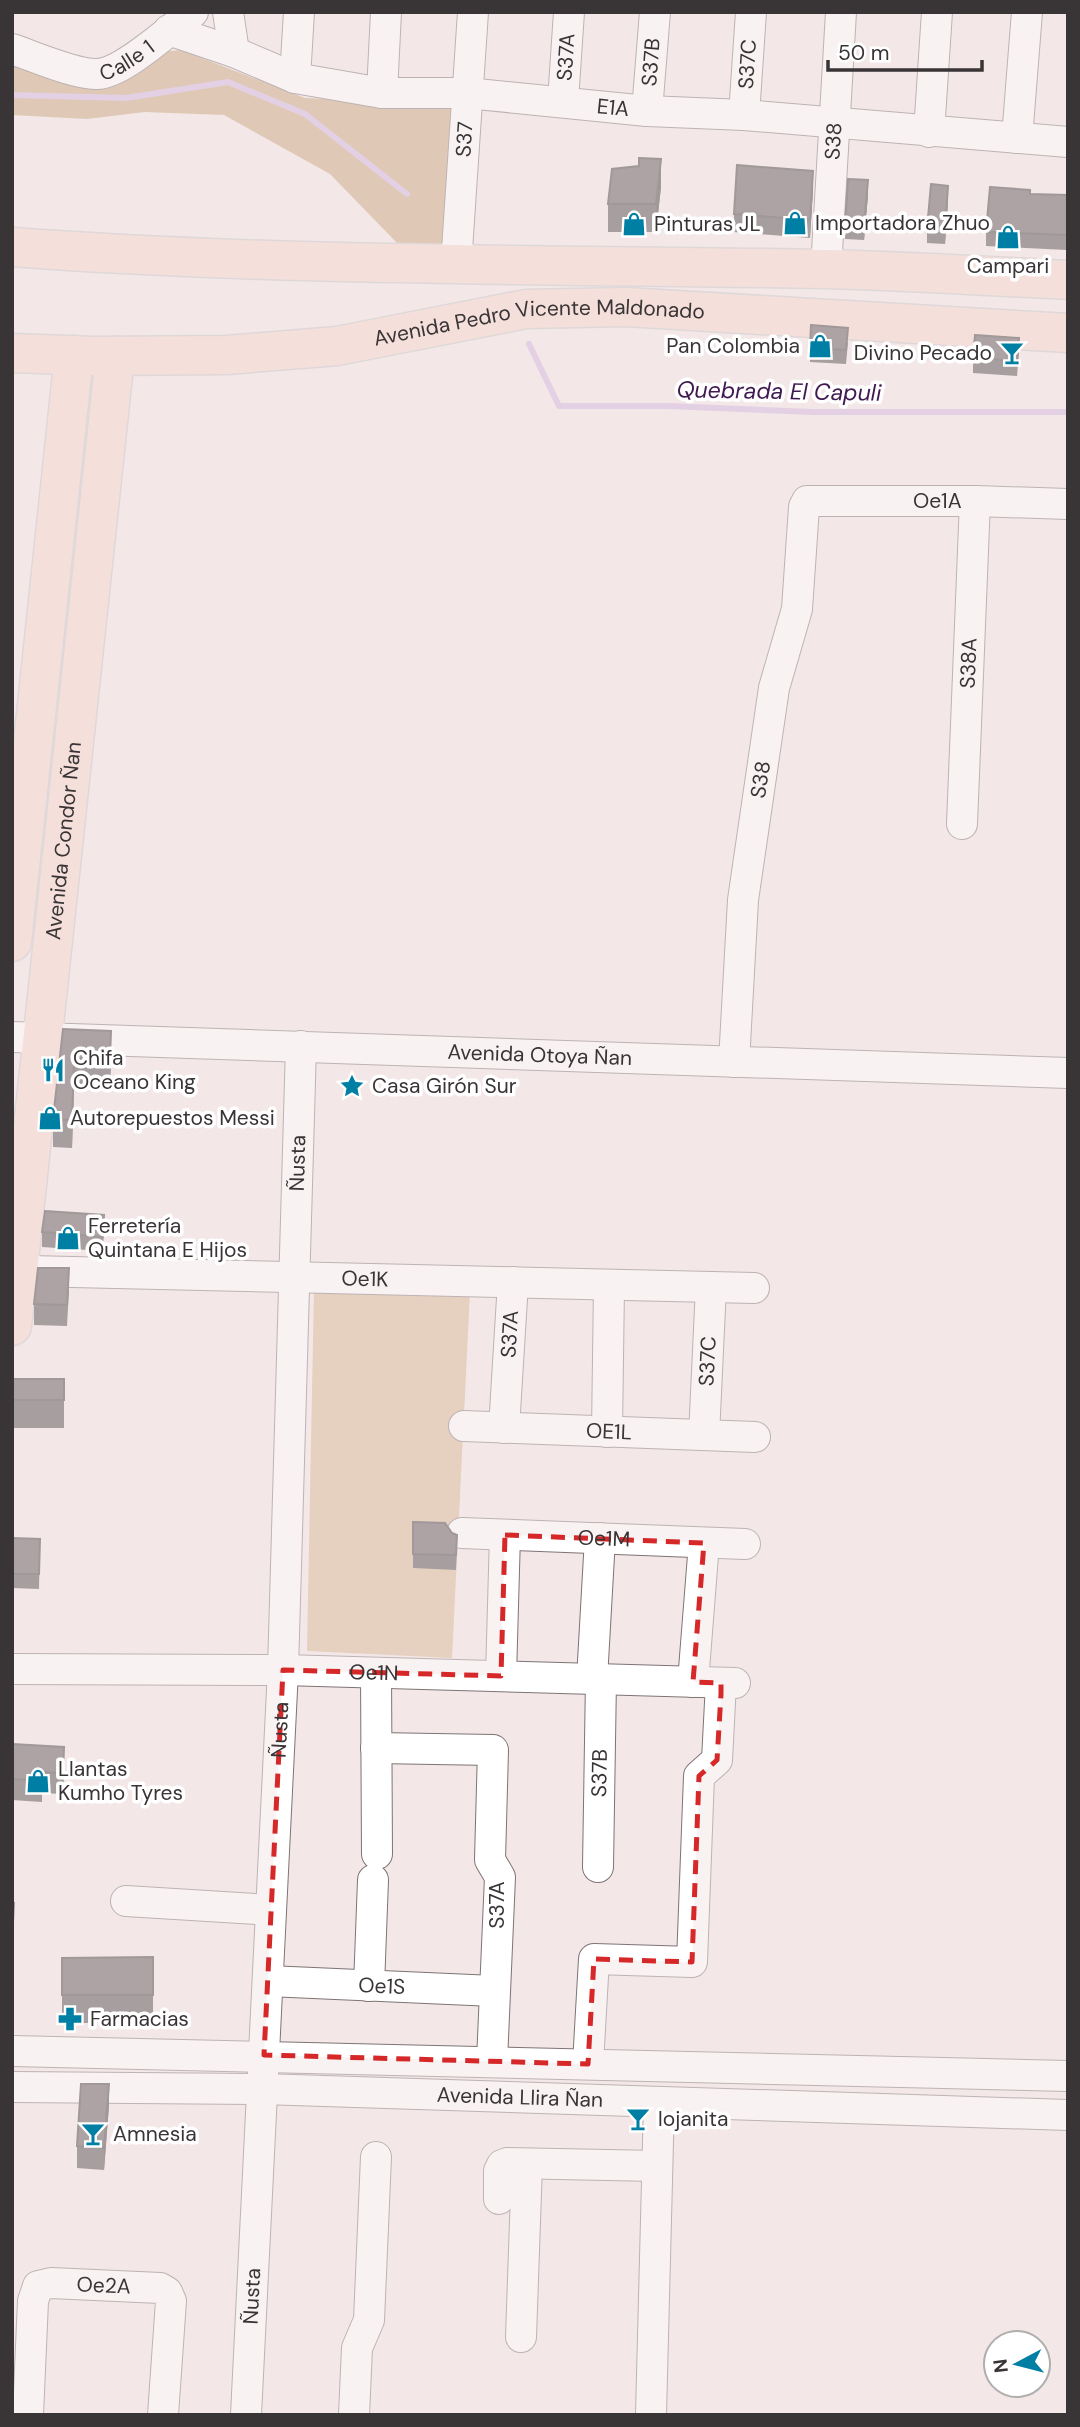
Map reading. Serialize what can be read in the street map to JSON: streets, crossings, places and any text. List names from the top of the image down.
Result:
{
  "streets": {
    "main road": ["Avenida Pedro Vicente Maldonado", "Avenida Condor Ñan"],
    "street": [
      "Calle 1",
      "S37A",
      "S37B",
      "S37C",
      "E1A",
      "S37",
      "S38",
      "Oe1A",
      "S38A",
      "Avenida Otoya Ñan",
      "Ñusta",
      "Oe1K",
      "OE1L",
      "Oe1M",
      "Oe1N",
      "Oe1S",
      "Avenida Llira Ñan",
      "Oe2A"
    ]
  },
  "crossings": [
    ["Calle 1", "E1A"],
    ["S37A", "E1A"],
    ["S37A", "Oe1K"],
    ["S37A", "OE1L"],
    ["S37A", "Oe1S"],
    ["S37A", "Avenida Llira Ñan"],
    ["S37B", "E1A"],
    ["S37B", "Oe1M"],
    ["S37B", "Oe1N"],
    ["S37C", "E1A"],
    ["S37C", "Oe1K"],
    ["S37C", "OE1L"],
    ["E1A", "S37"],
    ["E1A", "S38"],
    ["S38", "Oe1A"],
    ["S38", "Avenida Otoya Ñan"],
    ["Avenida Pedro Vicente Maldonado", "Avenida Condor Ñan"],
    ["Oe1A", "S38A"],
    ["Avenida Condor Ñan", "Avenida Otoya Ñan"],
    ["Avenida Condor Ñan", "Oe1K"],
    ["Avenida Otoya Ñan", "Ñusta"],
    ["Ñusta", "Oe1K"],
    ["Ñusta", "Oe1N"],
    ["Ñusta", "Oe1S"],
    ["Ñusta", "Avenida Llira Ñan"]
  ],
  "water": ["Quebrada El Capuli"],
  "places": {
    "shop": [
      "Importadora Zhuo",
      "Pinturas JL",
      "Campari",
      "Pan Colombia",
      "Autorepuestos Messi",
      "Ferretería Quintana E Hijos",
      "Llantas Kumho Tyres"
    ],
    "bar": ["Divino Pecado", "lojanita", "Amnesia"],
    "restaurant": ["Chifa Oceano King"],
    "place": ["Casa Girón Sur"],
    "pharmacy": ["Farmacias"]
  },
  "scale_bar": "50 m",
  "north": "left"
}
